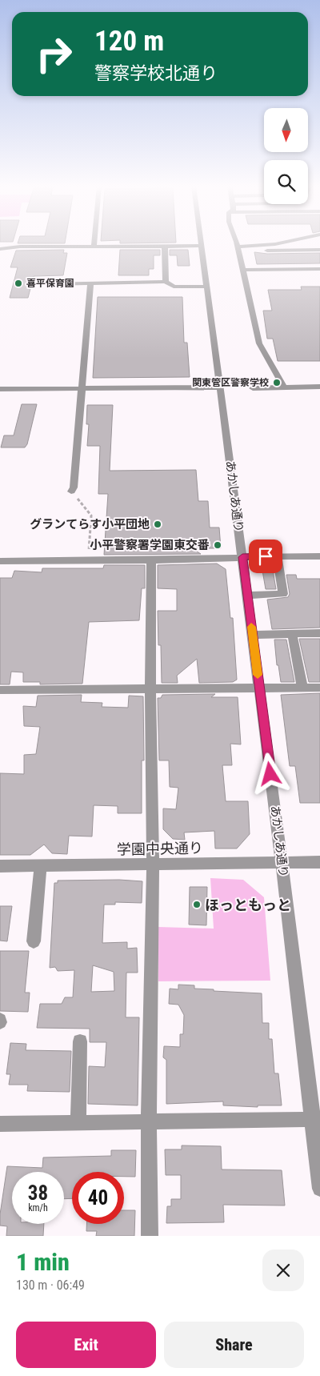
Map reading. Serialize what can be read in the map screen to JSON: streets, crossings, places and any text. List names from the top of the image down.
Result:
{
  "streets": {
    "street": ["あかしあ通り", "学園中央通り"]
  },
  "crossings": [
    ["あかしあ通り", "学園中央通り"]
  ],
  "places": [
    "喜平保育園",
    "関東管区警察学校",
    "グランてらす小平団地",
    "小平警察署学園東交番",
    "ほっともっと"
  ],
  "north": "bottom",
  "page": {
    "turn": ["120 m", "警察学校北通り"],
    "speed": "38 km/h",
    "limit": "40",
    "heading": ["1 min", "130 m · 06:49"],
    "buttons": ["Exit", "Share"]
  }
}
